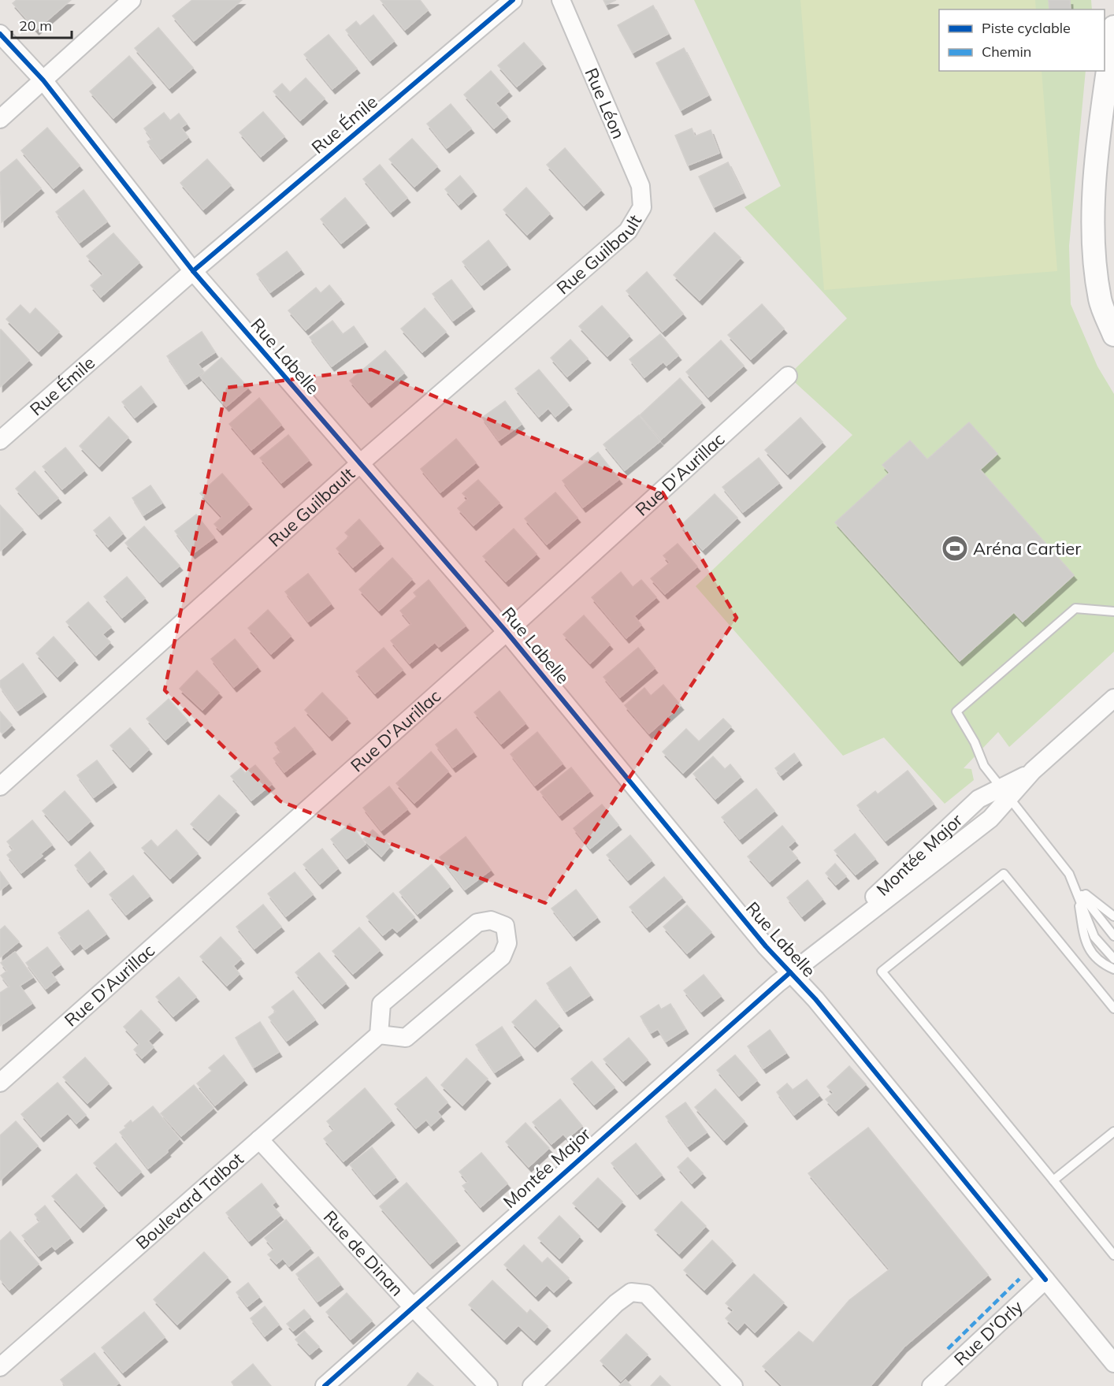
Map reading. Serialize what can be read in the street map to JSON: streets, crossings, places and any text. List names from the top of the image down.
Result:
{
  "streets": {
    "street": [
      "Rue Léon",
      "Rue Émile",
      "Rue Guilbault",
      "Rue Labelle",
      "Rue D'Aurillac",
      "Montée Major",
      "Boulevard Talbot",
      "Rue de Dinan",
      "Rue D'Orly"
    ]
  },
  "crossings": [
    ["Rue Léon", "Rue Guilbault"],
    ["Rue Émile", "Rue Labelle"],
    ["Rue Guilbault", "Rue Labelle"],
    ["Rue Labelle", "Rue D'Aurillac"],
    ["Rue Labelle", "Montée Major"],
    ["Rue Labelle", "Rue D'Orly"],
    ["Montée Major", "Rue de Dinan"],
    ["Boulevard Talbot", "Rue de Dinan"]
  ],
  "places": {
    "sports": ["Aréna Cartier"]
  },
  "legend": ["Piste cyclable", "Chemin"],
  "scale_bar": "20 m"
}
